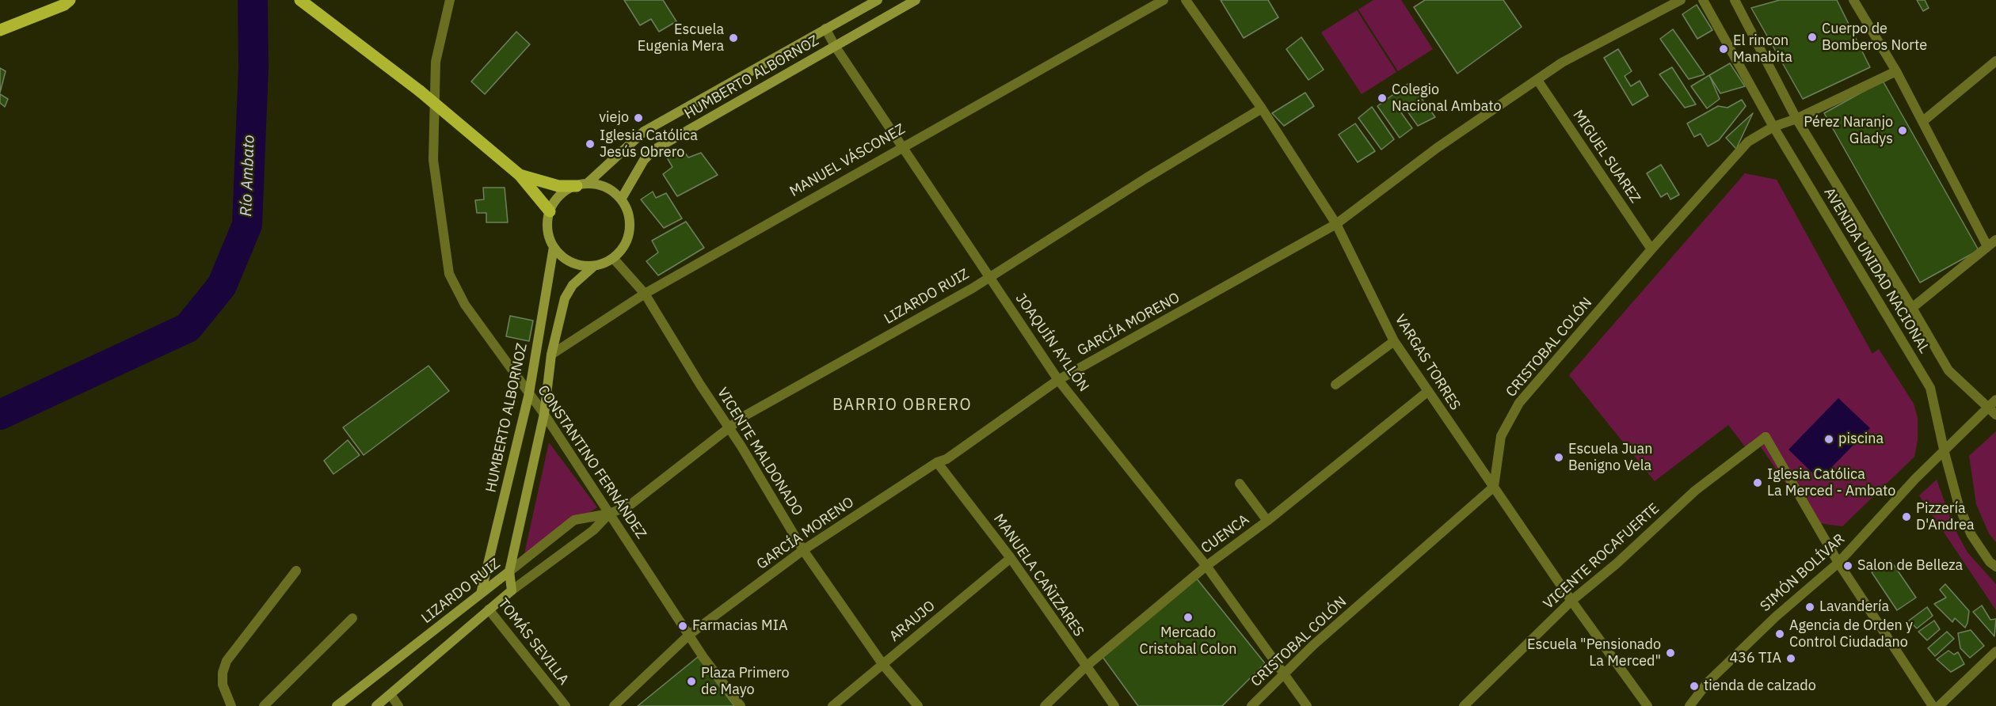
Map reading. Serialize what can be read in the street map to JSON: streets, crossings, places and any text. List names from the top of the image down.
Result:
{
  "streets": {
    "main road": ["HUMBERTO ALBORNOZ", "LIZARDO RUIZ", "TOMÁS SEVILLA"],
    "street": [
      "MIGUEL SUAREZ",
      "MANUEL VÁSCONEZ",
      "AVENIDA UNIDAD NACIONAL",
      "GARCÍA MORENO",
      "JOAQUÍN AYLLÓN",
      "CRISTOBAL COLÓN",
      "VARGAS TORRES",
      "VICENTE MALDONADO",
      "CONSTANTINO FERNÁNDEZ",
      "CUENCA",
      "VICENTE ROCAFUERTE",
      "SIMÓN BOLÍVAR",
      "MANUELA CAÑIZARES",
      "ARAUJO"
    ]
  },
  "crossings": [
    ["HUMBERTO ALBORNOZ", "LIZARDO RUIZ"],
    ["HUMBERTO ALBORNOZ", "JOAQUÍN AYLLÓN"],
    ["HUMBERTO ALBORNOZ", "VICENTE MALDONADO"],
    ["HUMBERTO ALBORNOZ", "CONSTANTINO FERNÁNDEZ"],
    ["HUMBERTO ALBORNOZ", "TOMÁS SEVILLA"],
    ["MIGUEL SUAREZ", "GARCÍA MORENO"],
    ["MIGUEL SUAREZ", "CRISTOBAL COLÓN"],
    ["MANUEL VÁSCONEZ", "JOAQUÍN AYLLÓN"],
    ["MANUEL VÁSCONEZ", "VICENTE MALDONADO"],
    ["AVENIDA UNIDAD NACIONAL", "CRISTOBAL COLÓN"],
    ["AVENIDA UNIDAD NACIONAL", "SIMÓN BOLÍVAR"],
    ["LIZARDO RUIZ", "JOAQUÍN AYLLÓN"],
    ["LIZARDO RUIZ", "VARGAS TORRES"],
    ["LIZARDO RUIZ", "VICENTE MALDONADO"],
    ["LIZARDO RUIZ", "CONSTANTINO FERNÁNDEZ"],
    ["LIZARDO RUIZ", "TOMÁS SEVILLA"],
    ["GARCÍA MORENO", "JOAQUÍN AYLLÓN"],
    ["GARCÍA MORENO", "VARGAS TORRES"],
    ["GARCÍA MORENO", "VICENTE MALDONADO"],
    ["GARCÍA MORENO", "CONSTANTINO FERNÁNDEZ"],
    ["GARCÍA MORENO", "MANUELA CAÑIZARES"],
    ["JOAQUÍN AYLLÓN", "CRISTOBAL COLÓN"],
    ["JOAQUÍN AYLLÓN", "CUENCA"],
    ["CRISTOBAL COLÓN", "VARGAS TORRES"],
    ["VARGAS TORRES", "CUENCA"],
    ["VARGAS TORRES", "VICENTE ROCAFUERTE"],
    ["VICENTE MALDONADO", "ARAUJO"],
    ["CUENCA", "MANUELA CAÑIZARES"],
    ["VICENTE ROCAFUERTE", "SIMÓN BOLÍVAR"],
    ["MANUELA CAÑIZARES", "ARAUJO"]
  ],
  "districts": ["BARRIO OBRERO"],
  "water": ["Río Ambato"],
  "places": [
    "Cuerpo de Bomberos Norte",
    "Escuela Eugenia Mera",
    "El rincon Manabita",
    "Colegio Nacional Ambato",
    "viejo",
    "Pérez Naranjo Gladys",
    "Iglesia Católica Jesús Obrero",
    "piscina",
    "Escuela Juan Benigno Vela",
    "Iglesia Católica La Merced - Ambato",
    "Pizzería D'Andrea",
    "Salon de Belleza",
    "Lavandería",
    "Mercado Cristobal Colon",
    "Farmacias MIA",
    "Agencia de Orden y Control Ciudadano",
    "Escuela \"Pensionado La Merced\"",
    "436 TIA",
    "Plaza Primero de Mayo",
    "tienda de calzado"
  ]
}
